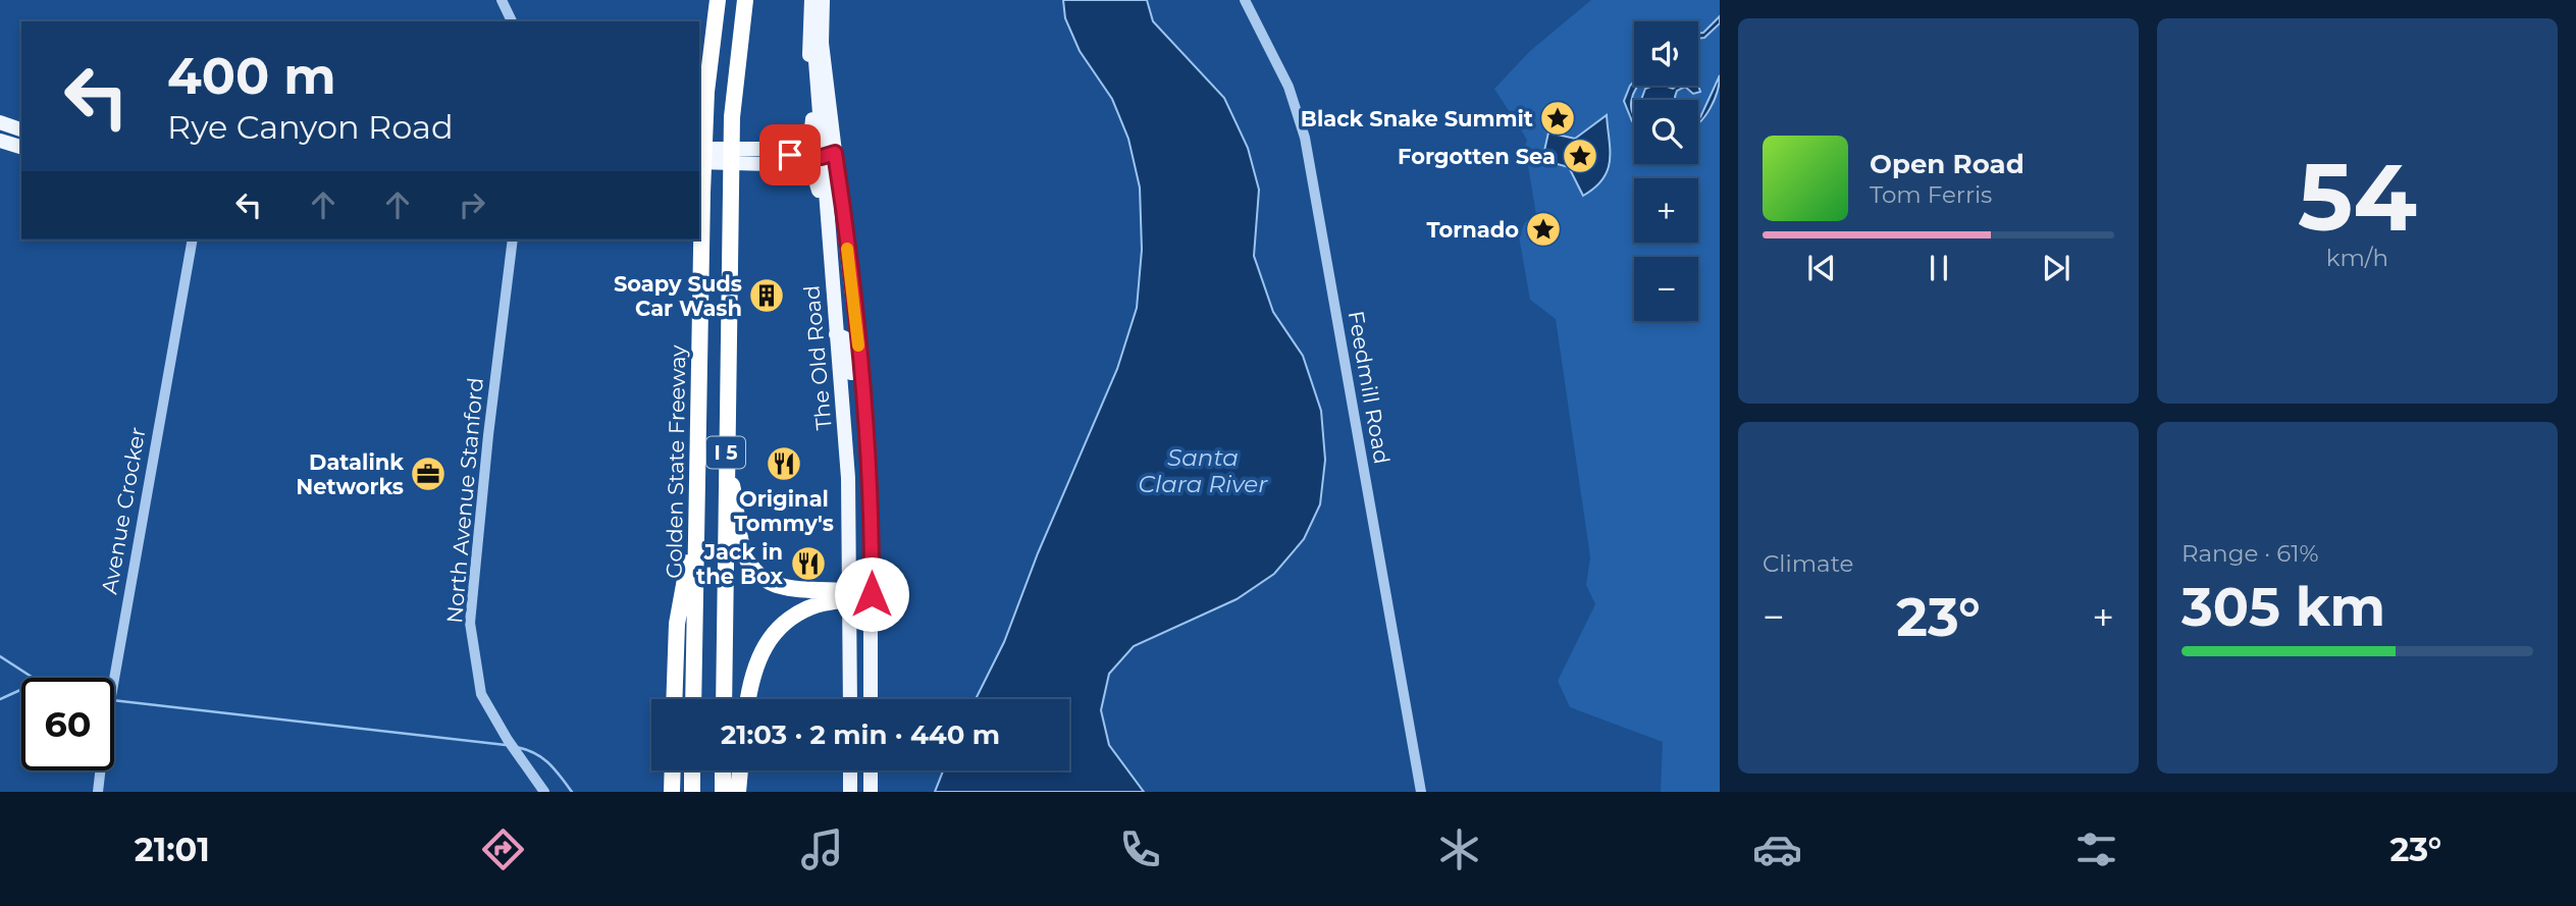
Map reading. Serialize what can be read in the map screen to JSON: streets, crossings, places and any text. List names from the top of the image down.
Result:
{
  "streets": {
    "highway": ["I 5", "Golden State Freeway"],
    "main road": ["The Old Road"],
    "street": ["Feedmill Road", "North Avenue Stanford", "Avenue Crocker"]
  },
  "water": ["Santa Clara River"],
  "places": {
    "place": ["Black Snake Summit", "Forgotten Sea", "Tornado"],
    "building": ["Soapy Suds Car Wash"],
    "restaurant": ["Original Tommy's", "Jack in the Box"],
    "office": ["Datalink Networks"]
  },
  "page": {
    "tile": [
      ["54", "km/h"],
      "Climate",
      ["Range · 61%", "305 km"]
    ],
    "map_buttons": ["+", "−"],
    "turn": ["400 m", "Rye Canyon Road"],
    "song": ["Open Road", "Tom Ferris"],
    "heat": ["−", "23°", "+"],
    "limit": "60",
    "trip": "21:03 · 2 min · 440 m",
    "tabs": ["21:01", "23°"]
  }
}
